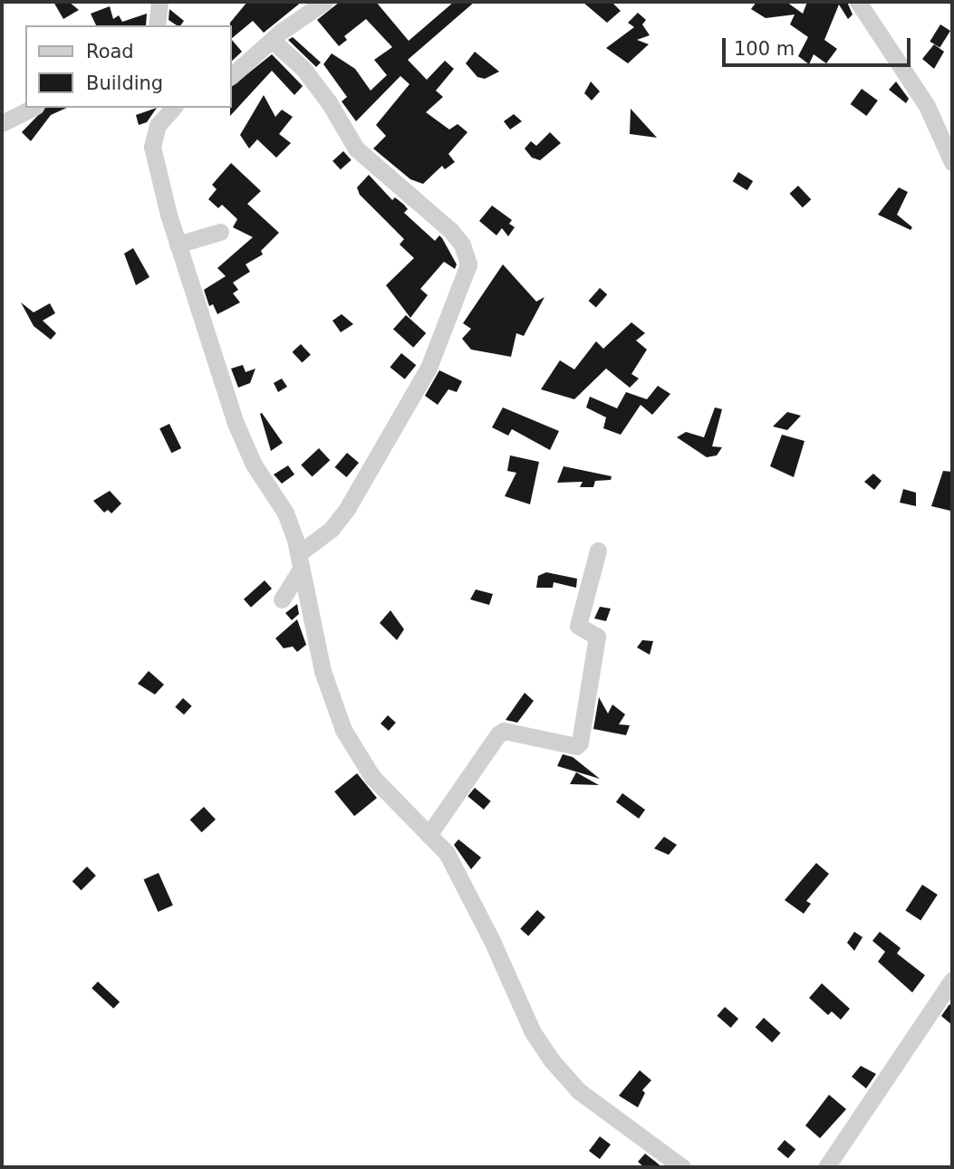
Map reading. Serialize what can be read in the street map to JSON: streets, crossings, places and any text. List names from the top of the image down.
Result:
{
  "legend": ["Road", "Building"],
  "scale_bar": "100 m"
}
